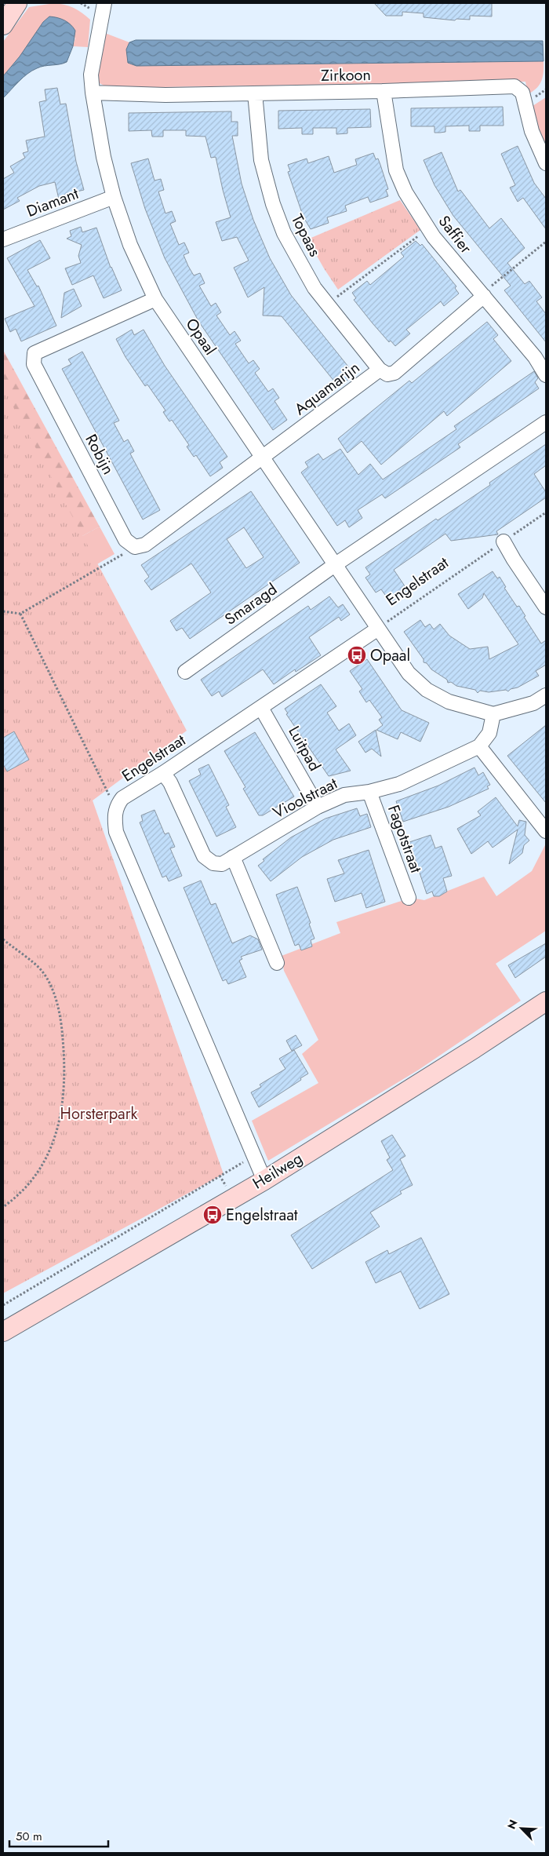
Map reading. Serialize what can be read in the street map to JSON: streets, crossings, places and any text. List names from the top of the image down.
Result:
{
  "streets": {
    "street": [
      "Zirkoon",
      "Diamant",
      "Saffier",
      "Topaas",
      "Opaal",
      "Aquamarijn",
      "Robijn",
      "Engelstraat",
      "Smaragd",
      "Luitpad",
      "Vioolstraat",
      "Fagotstraat",
      "Heilweg"
    ]
  },
  "crossings": [
    ["Zirkoon", "Saffier"],
    ["Zirkoon", "Topaas"],
    ["Zirkoon", "Opaal"],
    ["Diamant", "Opaal"],
    ["Saffier", "Aquamarijn"],
    ["Topaas", "Aquamarijn"],
    ["Opaal", "Aquamarijn"],
    ["Opaal", "Robijn"],
    ["Opaal", "Engelstraat"],
    ["Opaal", "Smaragd"],
    ["Engelstraat", "Luitpad"],
    ["Engelstraat", "Vioolstraat"],
    ["Engelstraat", "Heilweg"],
    ["Luitpad", "Vioolstraat"],
    ["Vioolstraat", "Fagotstraat"]
  ],
  "parks": ["Horsterpark"],
  "places": {
    "bus stop": ["Opaal", "Engelstraat"]
  },
  "scale_bar": "50 m",
  "north": "top left"
}
